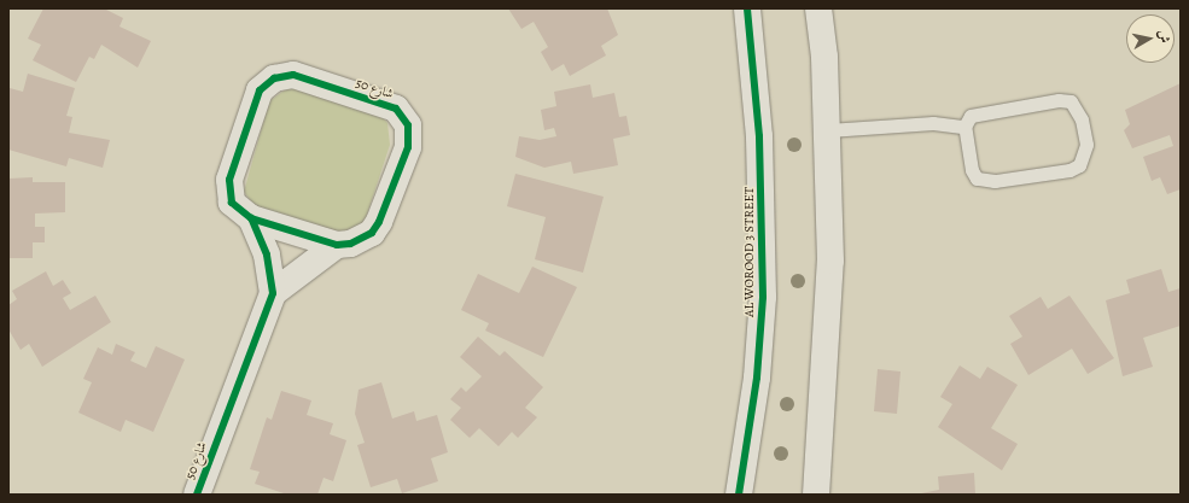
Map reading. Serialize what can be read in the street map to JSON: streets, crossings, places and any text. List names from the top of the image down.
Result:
{
  "streets": {
    "street": ["شارع 50", "AL WOROOD 3 STREET"]
  },
  "north": "right"
}
